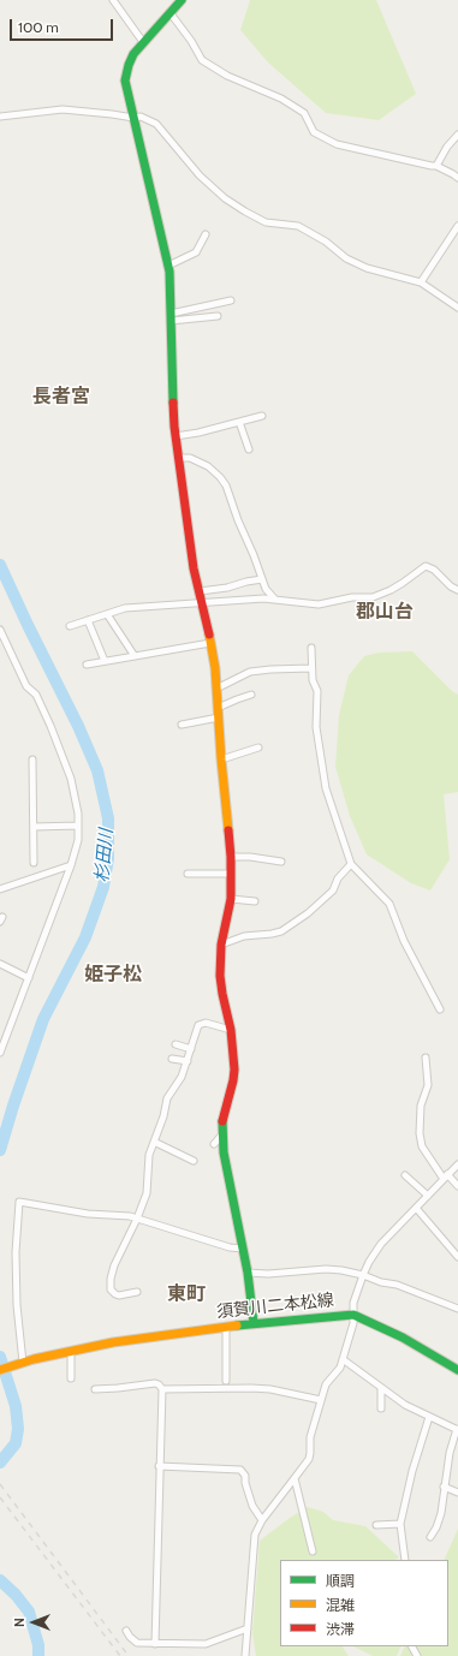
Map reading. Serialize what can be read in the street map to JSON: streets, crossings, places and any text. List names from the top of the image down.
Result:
{
  "streets": {
    "street": ["須賀川二本松線"]
  },
  "districts": [
    "長者宮",
    "郡山台",
    "姫子松",
    "東町"
  ],
  "water": ["杉田川"],
  "legend": ["順調", "混雑", "渋滞"],
  "scale_bar": "100 m",
  "north": "left"
}
